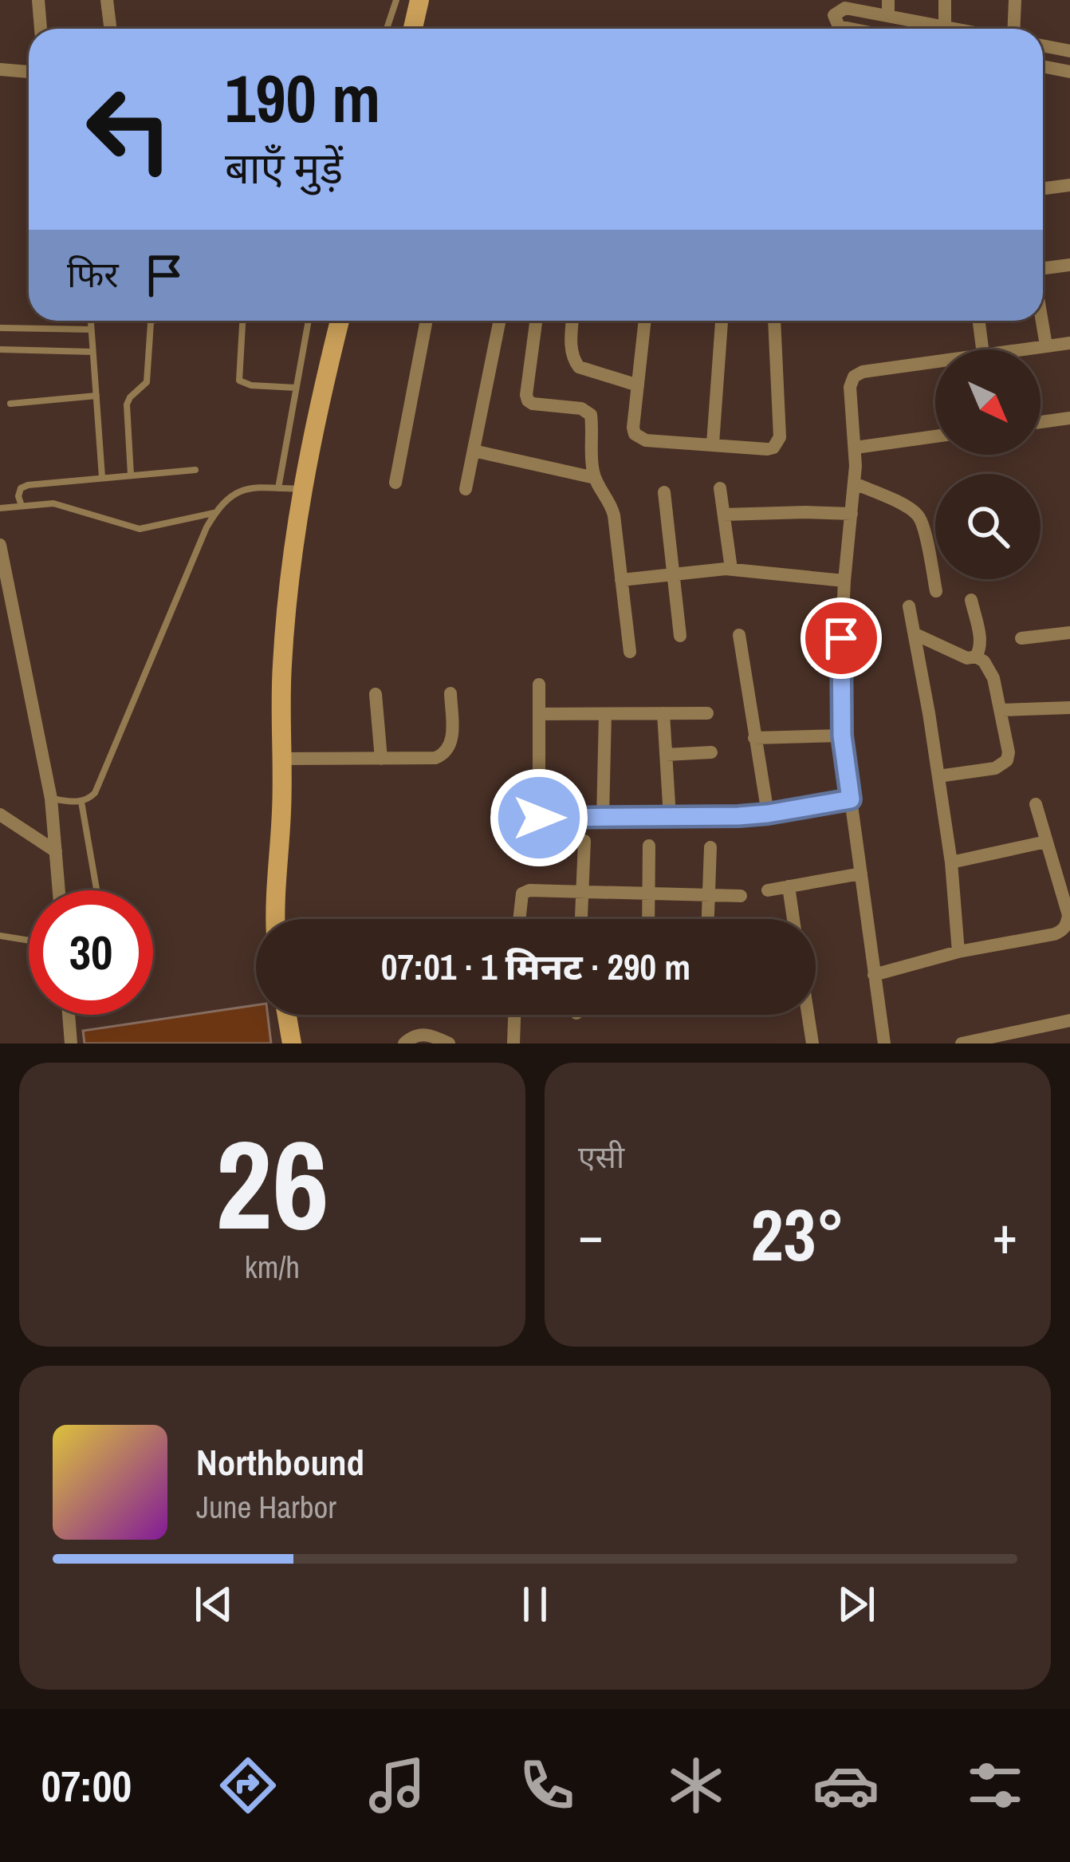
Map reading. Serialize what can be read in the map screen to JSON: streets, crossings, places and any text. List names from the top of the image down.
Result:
{
  "north": "bottom right",
  "page": {
    "turn": ["190 m", "बाएँ मुड़ें"],
    "then": "फिर",
    "limit": "30",
    "trip": "07:01 · 1 मिनट · 290 m",
    "tile": [
      ["26", "km/h"],
      "एसी"
    ],
    "heat": ["−", "23°", "+"],
    "song": ["Northbound", "June Harbor"],
    "tabs": "07:00"
  }
}
